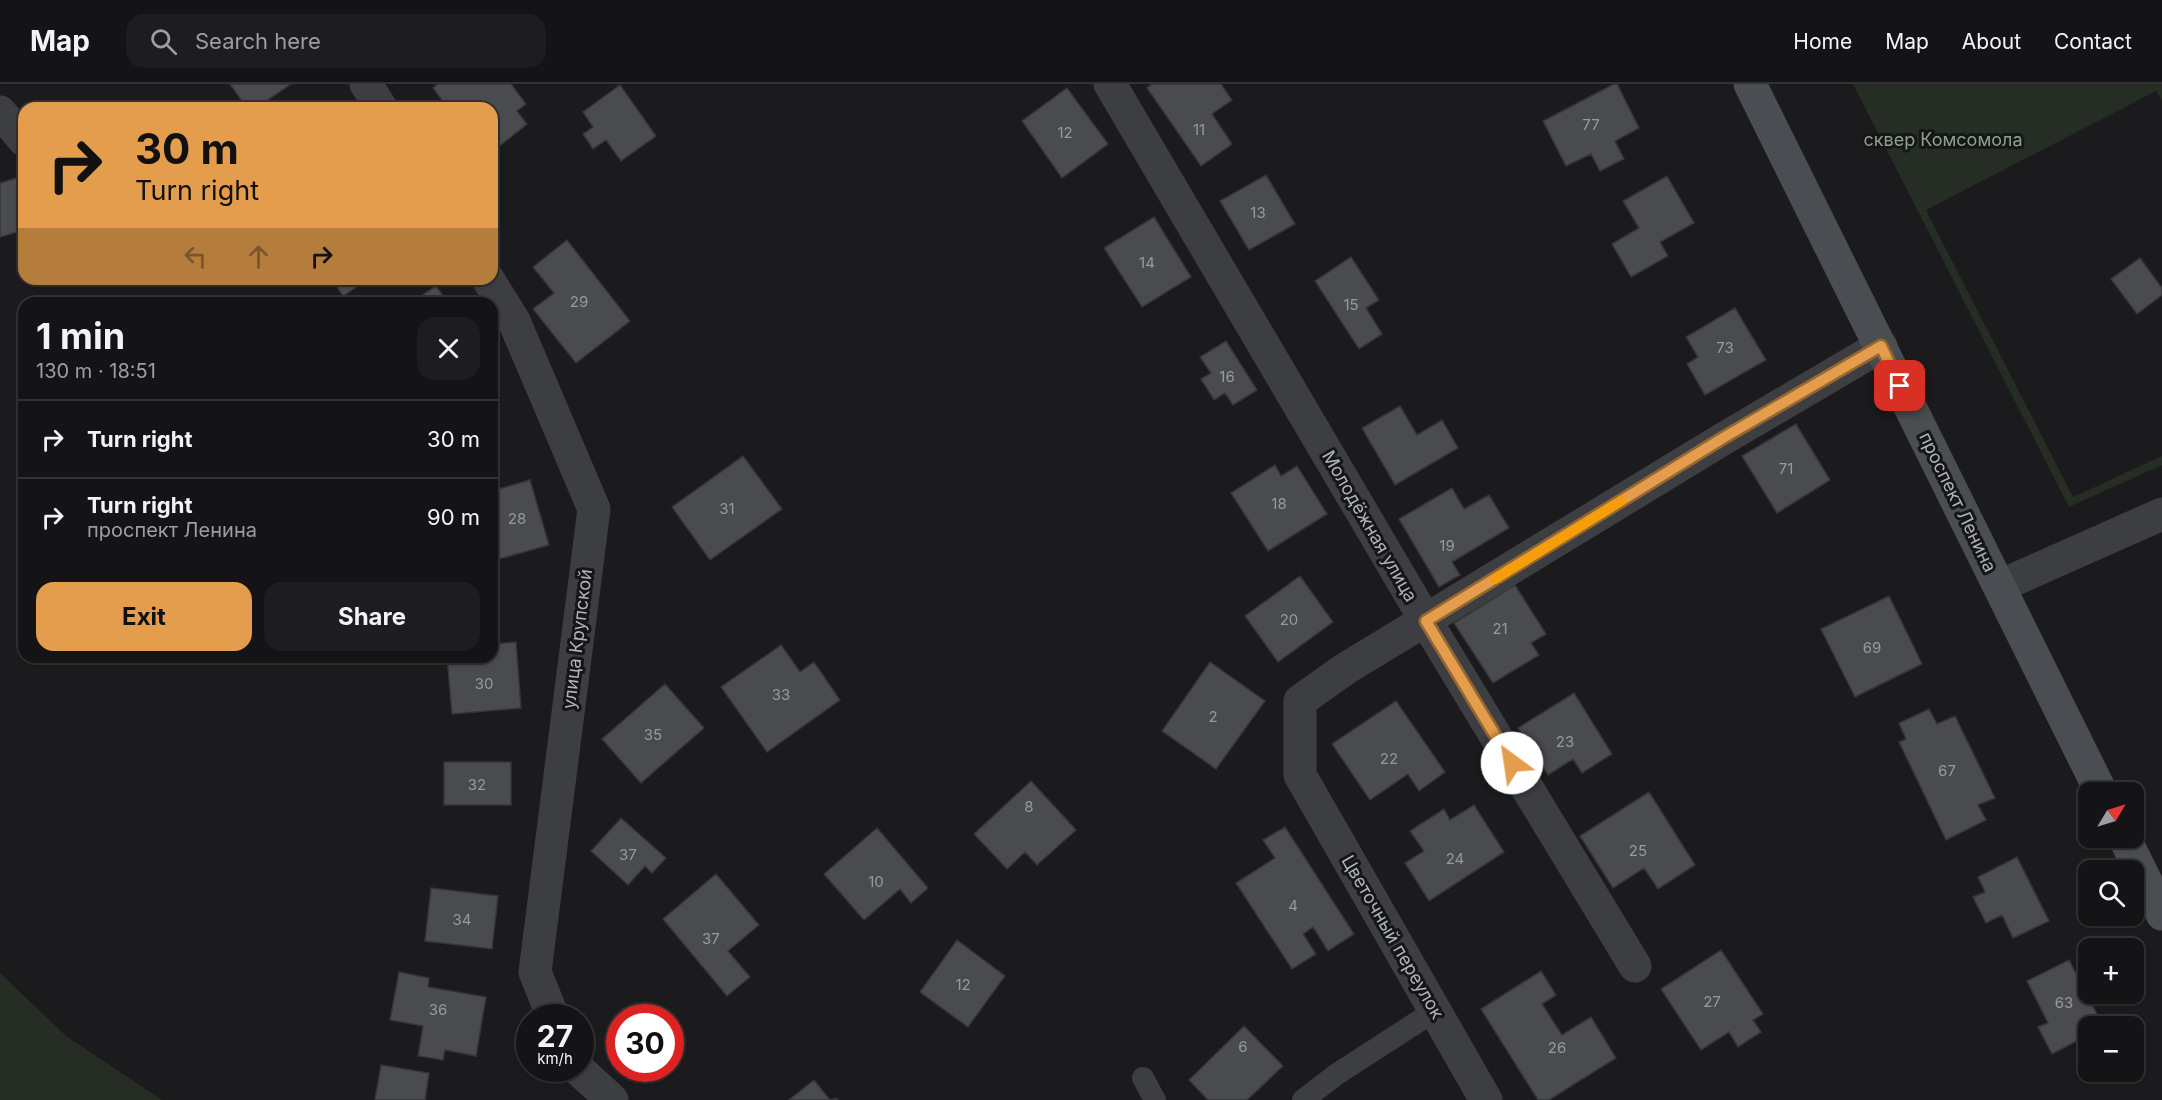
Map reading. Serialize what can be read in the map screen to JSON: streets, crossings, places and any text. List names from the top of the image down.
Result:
{
  "streets": {
    "main road": ["проспект Ленина"],
    "street": ["Молодёжная улица", "улица Крупской", "Цветочный переулок"]
  },
  "crossings": [
    ["Молодёжная улица", "Цветочный переулок"]
  ],
  "parks": ["сквер Комсомола"],
  "house_numbers": [
    "77",
    "11",
    "12",
    "13",
    "14",
    "29",
    "15",
    "73",
    "16",
    "71",
    "18",
    "31",
    "28",
    "19",
    "20",
    "21",
    "69",
    "30",
    "33",
    "2",
    "35",
    "23",
    "22",
    "67",
    "32",
    "8",
    "25",
    "37",
    "24",
    "10",
    "4",
    "34",
    "37",
    "12",
    "27",
    "63",
    "36",
    "6",
    "26"
  ],
  "north": "top right",
  "page": {
    "header": "Map",
    "search": "Search here",
    "nav": [
      "Home",
      "Map",
      "About",
      "Contact"
    ],
    "turn": ["30 m", "Turn right"],
    "heading": ["1 min", "130 m · 18:51"],
    "list": [
      {
        "name": "Turn right",
        "value": "30 m"
      },
      {
        "name": "Turn right",
        "note": "проспект Ленина",
        "value": "90 m"
      }
    ],
    "buttons": ["Exit", "Share"],
    "map_buttons": ["+", "−"],
    "speed": "27 km/h",
    "limit": "30"
  }
}
